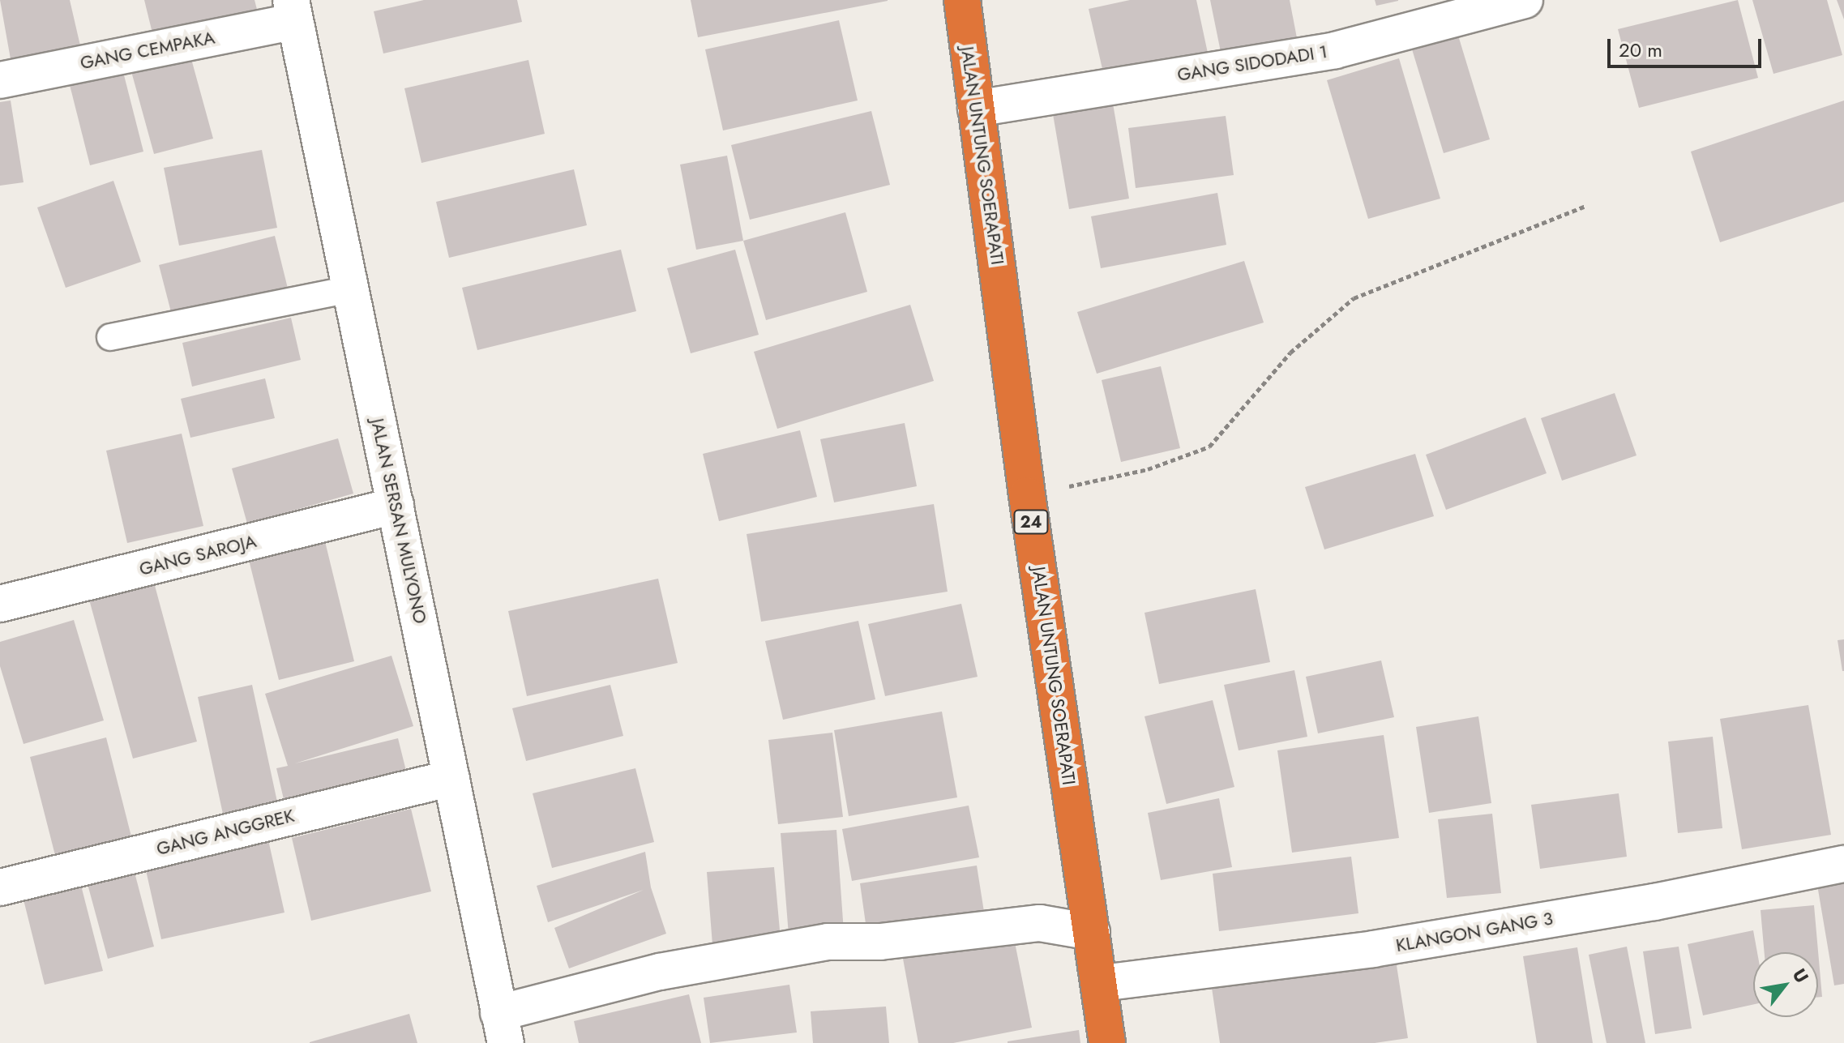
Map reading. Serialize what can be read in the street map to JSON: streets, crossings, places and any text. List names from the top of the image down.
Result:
{
  "streets": {
    "highway": ["JALAN UNTUNG SOERAPATI", "24"],
    "street": [
      "GANG CEMPAKA",
      "GANG SIDODADI 1",
      "JALAN SERSAN MULYONO",
      "GANG SAROJA",
      "GANG ANGGREK",
      "KLANGON GANG 3"
    ]
  },
  "crossings": [
    ["GANG CEMPAKA", "JALAN SERSAN MULYONO"],
    ["GANG SIDODADI 1", "JALAN UNTUNG SOERAPATI"],
    ["JALAN UNTUNG SOERAPATI", "KLANGON GANG 3"],
    ["JALAN SERSAN MULYONO", "GANG SAROJA"],
    ["JALAN SERSAN MULYONO", "GANG ANGGREK"]
  ],
  "scale_bar": "20 m",
  "north": "top right"
}
